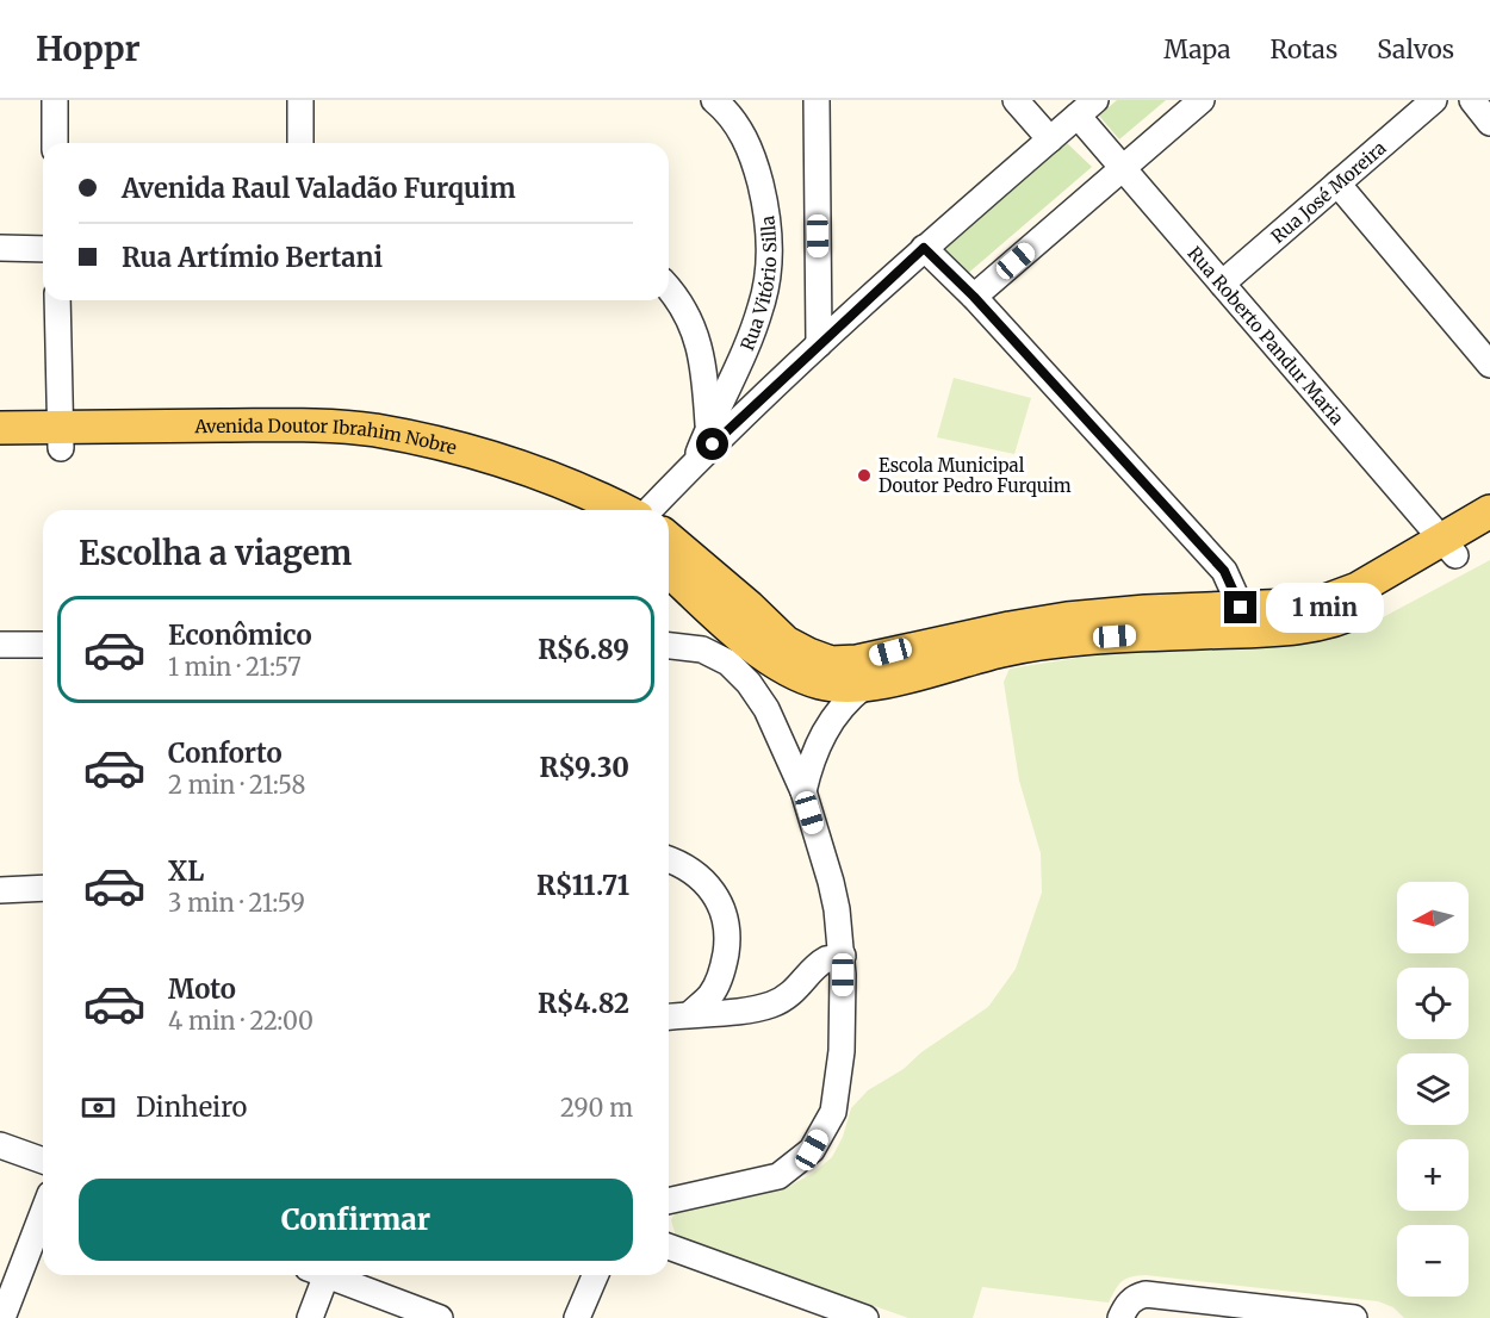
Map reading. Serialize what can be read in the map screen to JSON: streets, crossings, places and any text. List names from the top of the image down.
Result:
{
  "streets": {
    "main road": ["Avenida Doutor Ibrahim Nobre"],
    "street": ["Rua José Moreira", "Rua Vitório Silla", "Rua Roberto Pandur Maria"]
  },
  "crossings": [
    ["Rua José Moreira", "Rua Roberto Pandur Maria"]
  ],
  "places": ["Escola Municipal Doutor Pedro Furquim"],
  "north": "left",
  "page": {
    "header": "Hoppr",
    "nav": ["Mapa", "Rotas", "Salvos"],
    "banner": ["Avenida Raul Valadão Furquim", "Rua Artímio Bertani"],
    "heading": "Escolha a viagem",
    "bubble": "1 min",
    "list": [
      {
        "name": "Econômico",
        "note": "1 min · 21:57",
        "value": "R$6.89"
      },
      {
        "name": "Conforto",
        "note": "2 min · 21:58",
        "value": "R$9.30"
      },
      {
        "name": "XL",
        "note": "3 min · 21:59",
        "value": "R$11.71"
      },
      {
        "name": "Moto",
        "note": "4 min · 22:00",
        "value": "R$4.82"
      }
    ],
    "map_buttons": ["+", "−"],
    "pay": ["Dinheiro", "290 m"],
    "buttons": "Confirmar"
  }
}
